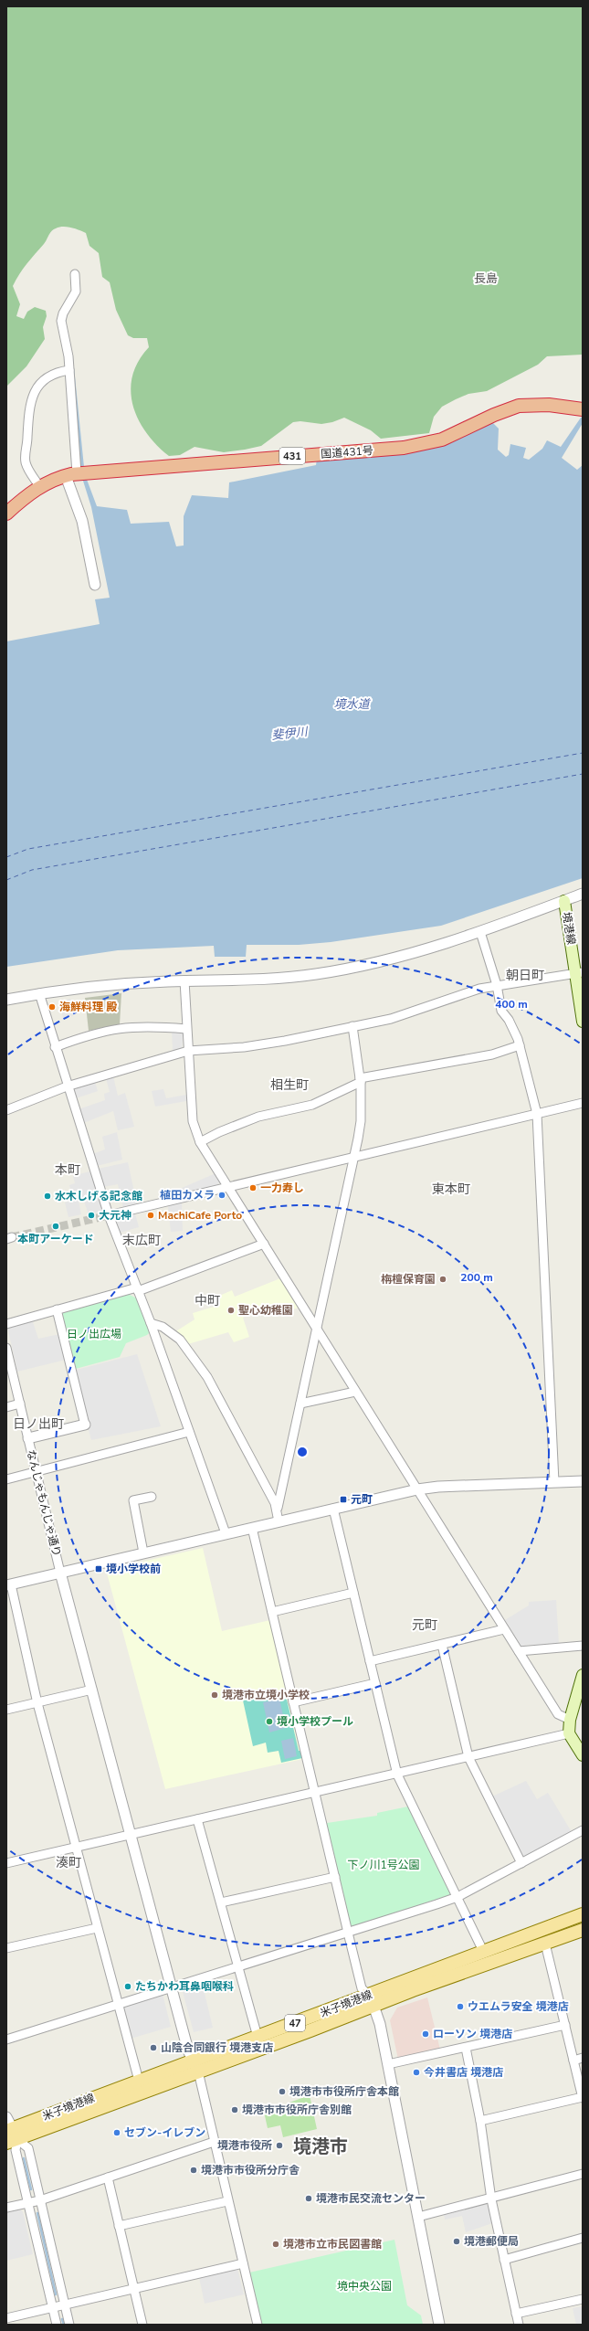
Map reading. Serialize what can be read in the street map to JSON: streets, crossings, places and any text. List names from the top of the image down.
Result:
{
  "streets": {
    "highway": ["国道431号", "431"],
    "main road": ["境港線", "米子境港線", "47"],
    "street": ["なんじゃもんじゃ通り"]
  },
  "districts": [
    "長島",
    "朝日町",
    "相生町",
    "本町",
    "東本町",
    "末広町",
    "中町",
    "日ノ出町",
    "元町",
    "湊町",
    "境港市"
  ],
  "water": ["境水道", "斐伊川"],
  "parks": ["日ノ出広場", "下ノ川1号公園", "境中央公園"],
  "places": {
    "other": [
      "海鮮料理 殿",
      "一力寿し",
      "植田カメラ",
      "水木しげる記念館",
      "大元神",
      "MachiCafe Porto",
      "本町アーケード",
      "栴檀保育園",
      "聖心幼稚園",
      "境港市立境小学校",
      "境小学校プール",
      "たちかわ耳鼻咽喉科",
      "ウエムラ安全 境港店",
      "ローソン 境港店",
      "山陰合同銀行 境港支店",
      "今井書店 境港店",
      "境港市市役所庁舎本館",
      "境港市市役所庁舎別館",
      "セブン-イレブン",
      "境港市役所",
      "境港市市役所分庁舎",
      "境港市民交流センター",
      "境港郵便局",
      "境港市立市民図書館"
    ],
    "transit": ["元町", "境小学校前"]
  },
  "rings": ["400 m", "200 m"]
}
